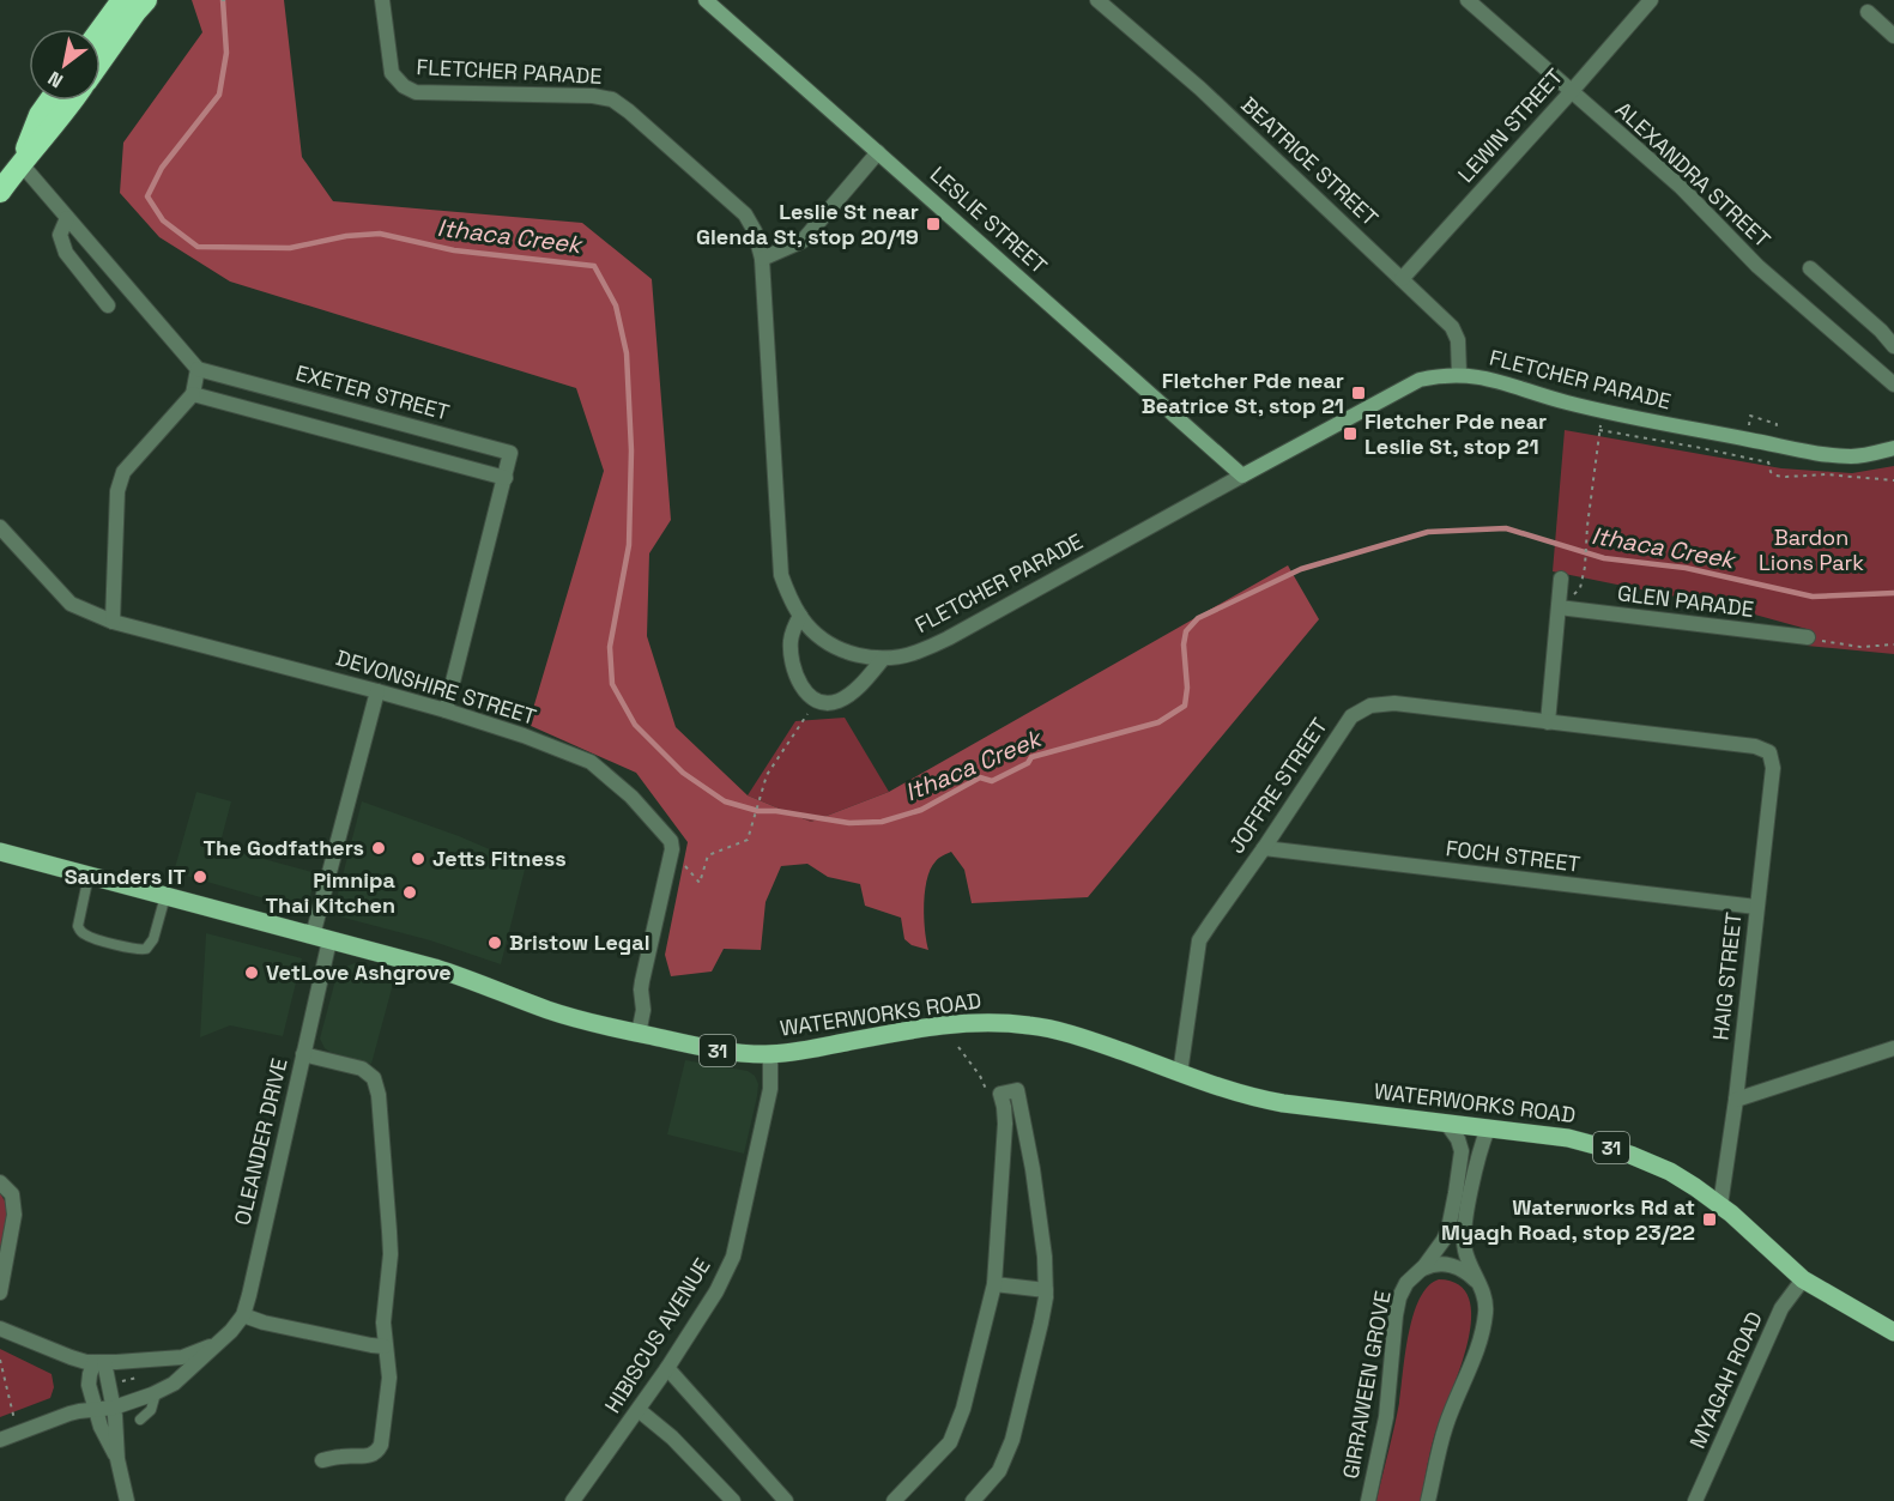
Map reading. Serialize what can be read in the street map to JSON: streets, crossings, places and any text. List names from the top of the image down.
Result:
{
  "streets": {
    "main road": ["WATERWORKS ROAD", "31"],
    "street": [
      "FLETCHER PARADE",
      "LEWIN STREET",
      "BEATRICE STREET",
      "ALEXANDRA STREET",
      "LESLIE STREET",
      "EXETER STREET",
      "GLEN PARADE",
      "DEVONSHIRE STREET",
      "JOFFRE STREET",
      "FOCH STREET",
      "HAIG STREET",
      "OLEANDER DRIVE",
      "HIBISCUS AVENUE",
      "MYAGAH ROAD",
      "GIRRAWEEN GROVE"
    ]
  },
  "crossings": [
    ["FLETCHER PARADE", "BEATRICE STREET"],
    ["FLETCHER PARADE", "LESLIE STREET"],
    ["LEWIN STREET", "BEATRICE STREET"],
    ["LEWIN STREET", "ALEXANDRA STREET"],
    ["EXETER STREET", "DEVONSHIRE STREET"],
    ["DEVONSHIRE STREET", "OLEANDER DRIVE"],
    ["JOFFRE STREET", "FOCH STREET"],
    ["JOFFRE STREET", "HAIG STREET"],
    ["JOFFRE STREET", "WATERWORKS ROAD"],
    ["FOCH STREET", "HAIG STREET"],
    ["HAIG STREET", "WATERWORKS ROAD"],
    ["WATERWORKS ROAD", "OLEANDER DRIVE"],
    ["WATERWORKS ROAD", "HIBISCUS AVENUE"],
    ["WATERWORKS ROAD", "MYAGAH ROAD"],
    ["WATERWORKS ROAD", "GIRRAWEEN GROVE"]
  ],
  "water": ["Ithaca Creek"],
  "parks": ["Bardon Lions Park"],
  "places": {
    "transit": [
      "Leslie St near Glenda St, stop 20/19",
      "Fletcher Pde near Beatrice St, stop 21",
      "Fletcher Pde near Leslie St, stop 21",
      "Waterworks Rd at Myagh Road, stop 23/22"
    ],
    "other": [
      "The Godfathers",
      "Jetts Fitness",
      "Saunders IT",
      "Pimnipa Thai Kitchen",
      "Bristow Legal",
      "VetLove Ashgrove"
    ]
  },
  "north": "bottom left"
}
